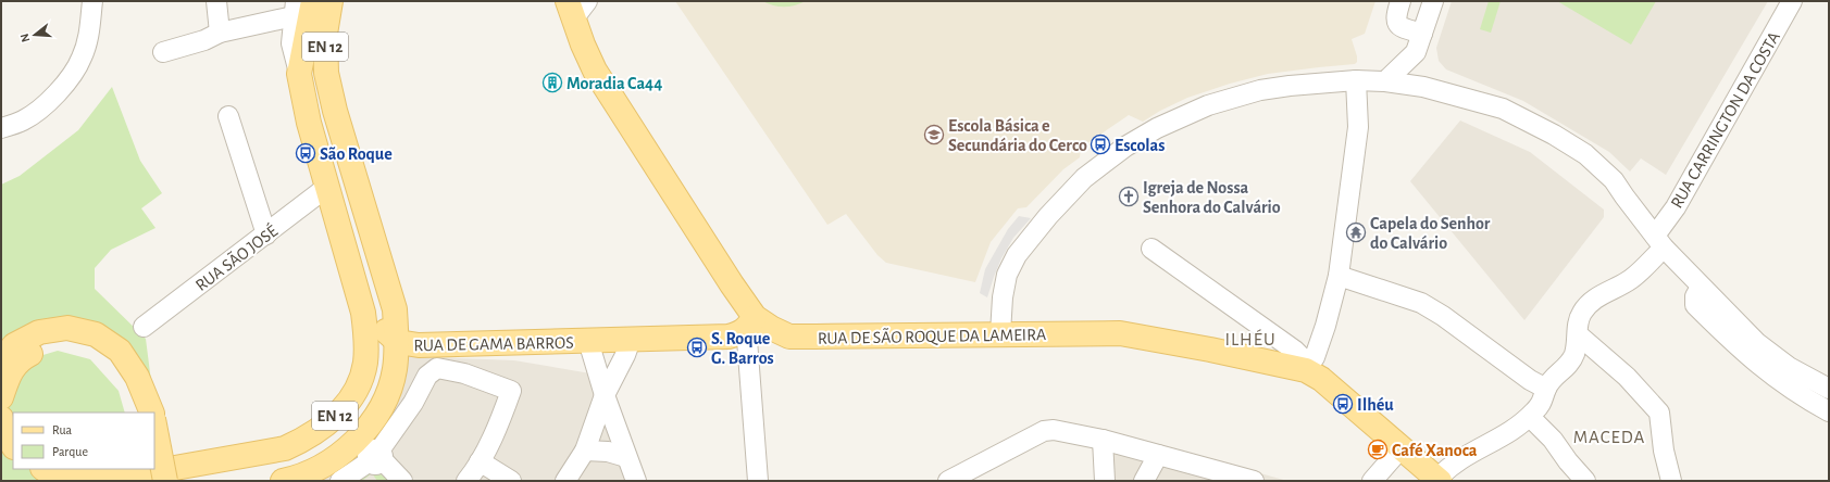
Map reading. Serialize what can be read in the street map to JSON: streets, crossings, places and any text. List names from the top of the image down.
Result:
{
  "streets": {
    "main road": ["EN 12", "RUA DE SÃO ROQUE DA LAMEIRA", "RUA DE GAMA BARROS"],
    "street": ["RUA CARRINGTON DA COSTA", "RUA SÃO JOSÉ"]
  },
  "crossings": [
    ["EN 12", "RUA SÃO JOSÉ"],
    ["EN 12", "RUA DE GAMA BARROS"],
    ["RUA CARRINGTON DA COSTA", "RUA DE SÃO ROQUE DA LAMEIRA"],
    ["RUA DE SÃO ROQUE DA LAMEIRA", "RUA DE GAMA BARROS"]
  ],
  "districts": ["ILHÉU", "MACEDA"],
  "places": {
    "building": ["Moradia Ca44"],
    "school or university": ["Escola Básica e Secundária do Cerco"],
    "bus stop": [
      "Escolas",
      "São Roque",
      "S. Roque G. Barros",
      "Ilhéu"
    ],
    "church": ["Igreja de Nossa Senhora do Calvário"],
    "temple": ["Capela do Senhor do Calvário"],
    "cafe": ["Café Xanoca"]
  },
  "legend": ["Rua", "Parque"],
  "north": "left"
}
